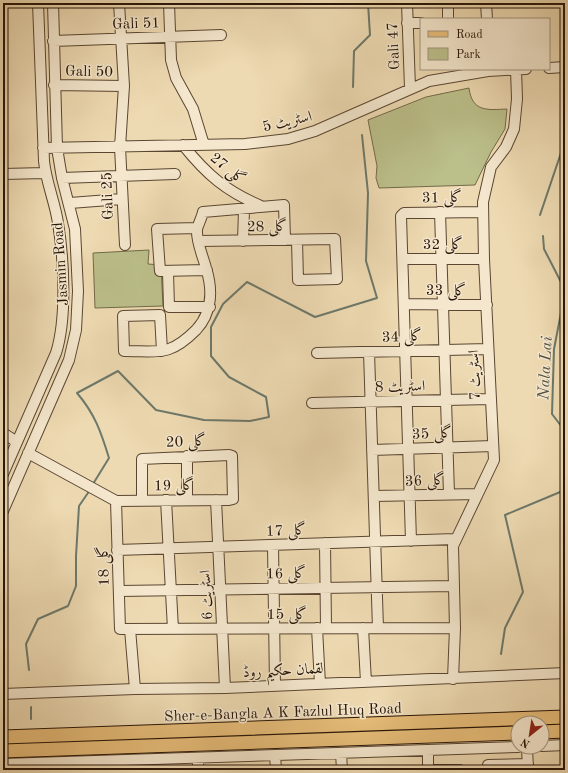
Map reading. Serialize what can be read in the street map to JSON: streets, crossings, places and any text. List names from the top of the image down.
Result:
{
  "streets": {
    "main road": ["Sher-e-Bangla A K Fazlul Huq Road"],
    "street": [
      "Gali 51",
      "Gali 47",
      "Gali 50",
      "اسٹریٹ 5",
      "گلی 27",
      "Gali 25",
      "گلی 31",
      "گلی 28",
      "گلی 32",
      "Jasmin Road",
      "گلی 33",
      "گلی 34",
      "اسٹریٹ 7",
      "اسٹریٹ 8",
      "گلی 35",
      "گلی 20",
      "گلی 36",
      "گلی 19",
      "گلی 17",
      "گلی 18",
      "گلی 16",
      "اسٹریٹ 6",
      "گلی 15",
      "لقمان حکیم روڈ"
    ]
  },
  "crossings": [
    ["Gali 51", "Gali 25"],
    ["Gali 51", "Jasmin Road"],
    ["Gali 47", "اسٹریٹ 5"],
    ["Gali 50", "Gali 25"],
    ["Gali 50", "Jasmin Road"],
    ["اسٹریٹ 5", "گلی 27"],
    ["اسٹریٹ 5", "Gali 25"],
    ["اسٹریٹ 5", "Jasmin Road"],
    ["گلی 27", "گلی 28"],
    ["گلی 31", "گلی 32"],
    ["گلی 31", "اسٹریٹ 7"],
    ["گلی 32", "اسٹریٹ 7"],
    ["گلی 33", "اسٹریٹ 7"],
    ["گلی 34", "اسٹریٹ 7"],
    ["اسٹریٹ 7", "اسٹریٹ 8"],
    ["اسٹریٹ 7", "گلی 35"],
    ["اسٹریٹ 7", "گلی 36"],
    ["اسٹریٹ 7", "گلی 17"],
    ["اسٹریٹ 7", "گلی 16"],
    ["اسٹریٹ 7", "گلی 15"],
    ["اسٹریٹ 7", "لقمان حکیم روڈ"],
    ["گلی 20", "گلی 19"],
    ["گلی 19", "گلی 18"],
    ["گلی 19", "اسٹریٹ 6"],
    ["گلی 17", "گلی 18"],
    ["گلی 17", "اسٹریٹ 6"],
    ["گلی 18", "گلی 16"],
    ["گلی 18", "گلی 15"],
    ["گلی 18", "لقمان حکیم روڈ"],
    ["گلی 16", "اسٹریٹ 6"],
    ["اسٹریٹ 6", "گلی 15"],
    ["اسٹریٹ 6", "لقمان حکیم روڈ"]
  ],
  "water": ["Nala Lai"],
  "legend": ["Road", "Park"],
  "north": "bottom left"
}
